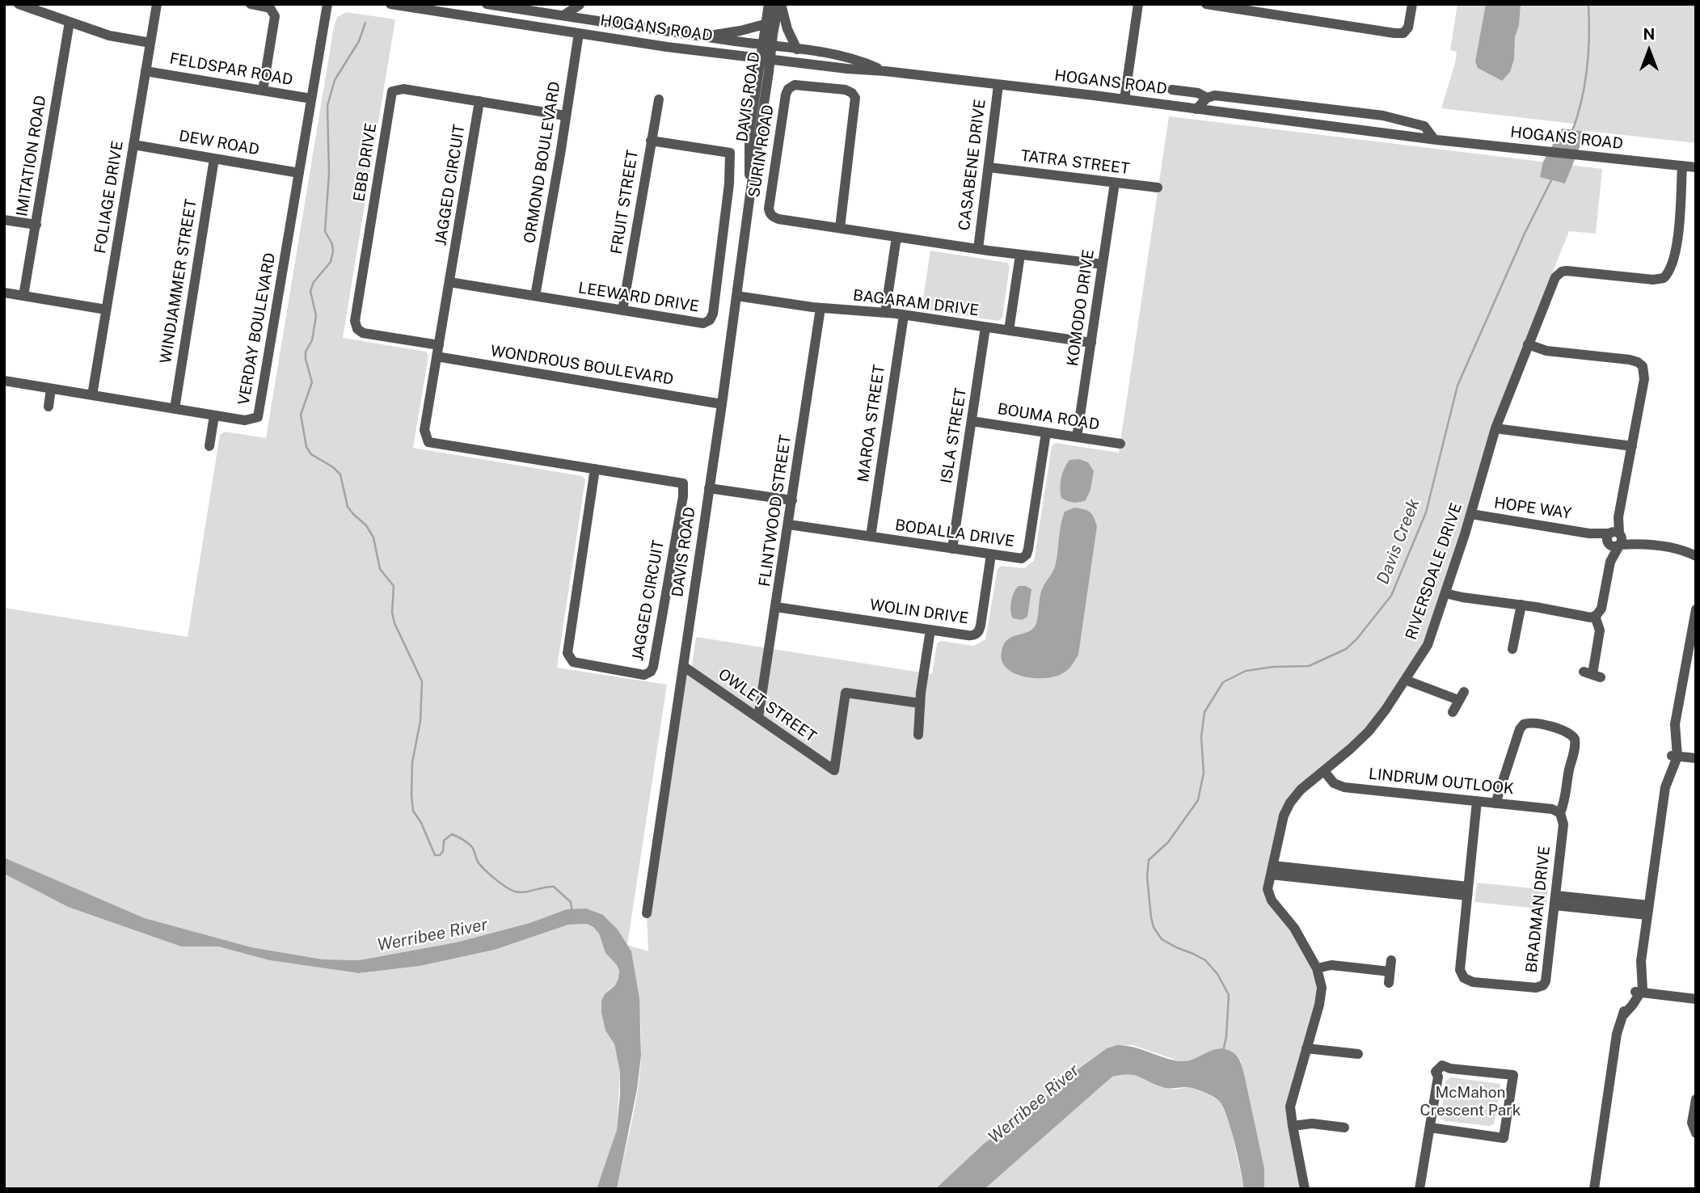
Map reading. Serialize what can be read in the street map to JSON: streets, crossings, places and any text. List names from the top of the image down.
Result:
{
  "streets": {
    "street": [
      "HOGANS ROAD",
      "FELDSPAR ROAD",
      "DAVIS ROAD",
      "DEW ROAD",
      "SURIN ROAD",
      "IMITATION ROAD",
      "EBB DRIVE",
      "ORMOND BOULEVARD",
      "TATRA STREET",
      "CASABENE DRIVE",
      "JAGGED CIRCUIT",
      "FOLIAGE DRIVE",
      "FRUIT STREET",
      "WINDJAMMER STREET",
      "LEEWARD DRIVE",
      "BAGARAM DRIVE",
      "KOMODO DRIVE",
      "VERDAY BOULEVARD",
      "WONDROUS BOULEVARD",
      "BOUMA ROAD",
      "MAROA STREET",
      "ISLA STREET",
      "HOPE WAY",
      "FLINTWOOD STREET",
      "BODALLA DRIVE",
      "RIVERSDALE DRIVE",
      "WOLIN DRIVE",
      "OWLET STREET",
      "LINDRUM OUTLOOK",
      "BRADMAN DRIVE"
    ]
  },
  "crossings": [
    ["HOGANS ROAD", "DAVIS ROAD"],
    ["HOGANS ROAD", "ORMOND BOULEVARD"],
    ["HOGANS ROAD", "CASABENE DRIVE"],
    ["HOGANS ROAD", "RIVERSDALE DRIVE"],
    ["FELDSPAR ROAD", "FOLIAGE DRIVE"],
    ["FELDSPAR ROAD", "VERDAY BOULEVARD"],
    ["DAVIS ROAD", "BAGARAM DRIVE"],
    ["DAVIS ROAD", "WONDROUS BOULEVARD"],
    ["DAVIS ROAD", "OWLET STREET"],
    ["DEW ROAD", "FOLIAGE DRIVE"],
    ["DEW ROAD", "WINDJAMMER STREET"],
    ["DEW ROAD", "VERDAY BOULEVARD"],
    ["SURIN ROAD", "CASABENE DRIVE"],
    ["SURIN ROAD", "KOMODO DRIVE"],
    ["EBB DRIVE", "ORMOND BOULEVARD"],
    ["EBB DRIVE", "JAGGED CIRCUIT"],
    ["ORMOND BOULEVARD", "LEEWARD DRIVE"],
    ["TATRA STREET", "CASABENE DRIVE"],
    ["TATRA STREET", "KOMODO DRIVE"],
    ["JAGGED CIRCUIT", "LEEWARD DRIVE"],
    ["JAGGED CIRCUIT", "WONDROUS BOULEVARD"],
    ["FOLIAGE DRIVE", "VERDAY BOULEVARD"],
    ["FRUIT STREET", "LEEWARD DRIVE"],
    ["WINDJAMMER STREET", "VERDAY BOULEVARD"],
    ["BAGARAM DRIVE", "KOMODO DRIVE"],
    ["BAGARAM DRIVE", "MAROA STREET"],
    ["BAGARAM DRIVE", "ISLA STREET"],
    ["BAGARAM DRIVE", "FLINTWOOD STREET"],
    ["KOMODO DRIVE", "BOUMA ROAD"],
    ["BOUMA ROAD", "ISLA STREET"],
    ["BOUMA ROAD", "BODALLA DRIVE"],
    ["MAROA STREET", "BODALLA DRIVE"],
    ["ISLA STREET", "BODALLA DRIVE"],
    ["HOPE WAY", "RIVERSDALE DRIVE"],
    ["FLINTWOOD STREET", "BODALLA DRIVE"],
    ["FLINTWOOD STREET", "WOLIN DRIVE"],
    ["FLINTWOOD STREET", "OWLET STREET"],
    ["BODALLA DRIVE", "WOLIN DRIVE"],
    ["RIVERSDALE DRIVE", "LINDRUM OUTLOOK"],
    ["LINDRUM OUTLOOK", "BRADMAN DRIVE"]
  ],
  "water": ["Davis Creek", "Werribee River"],
  "parks": ["McMahon Crescent Park"],
  "north": "top"
}
